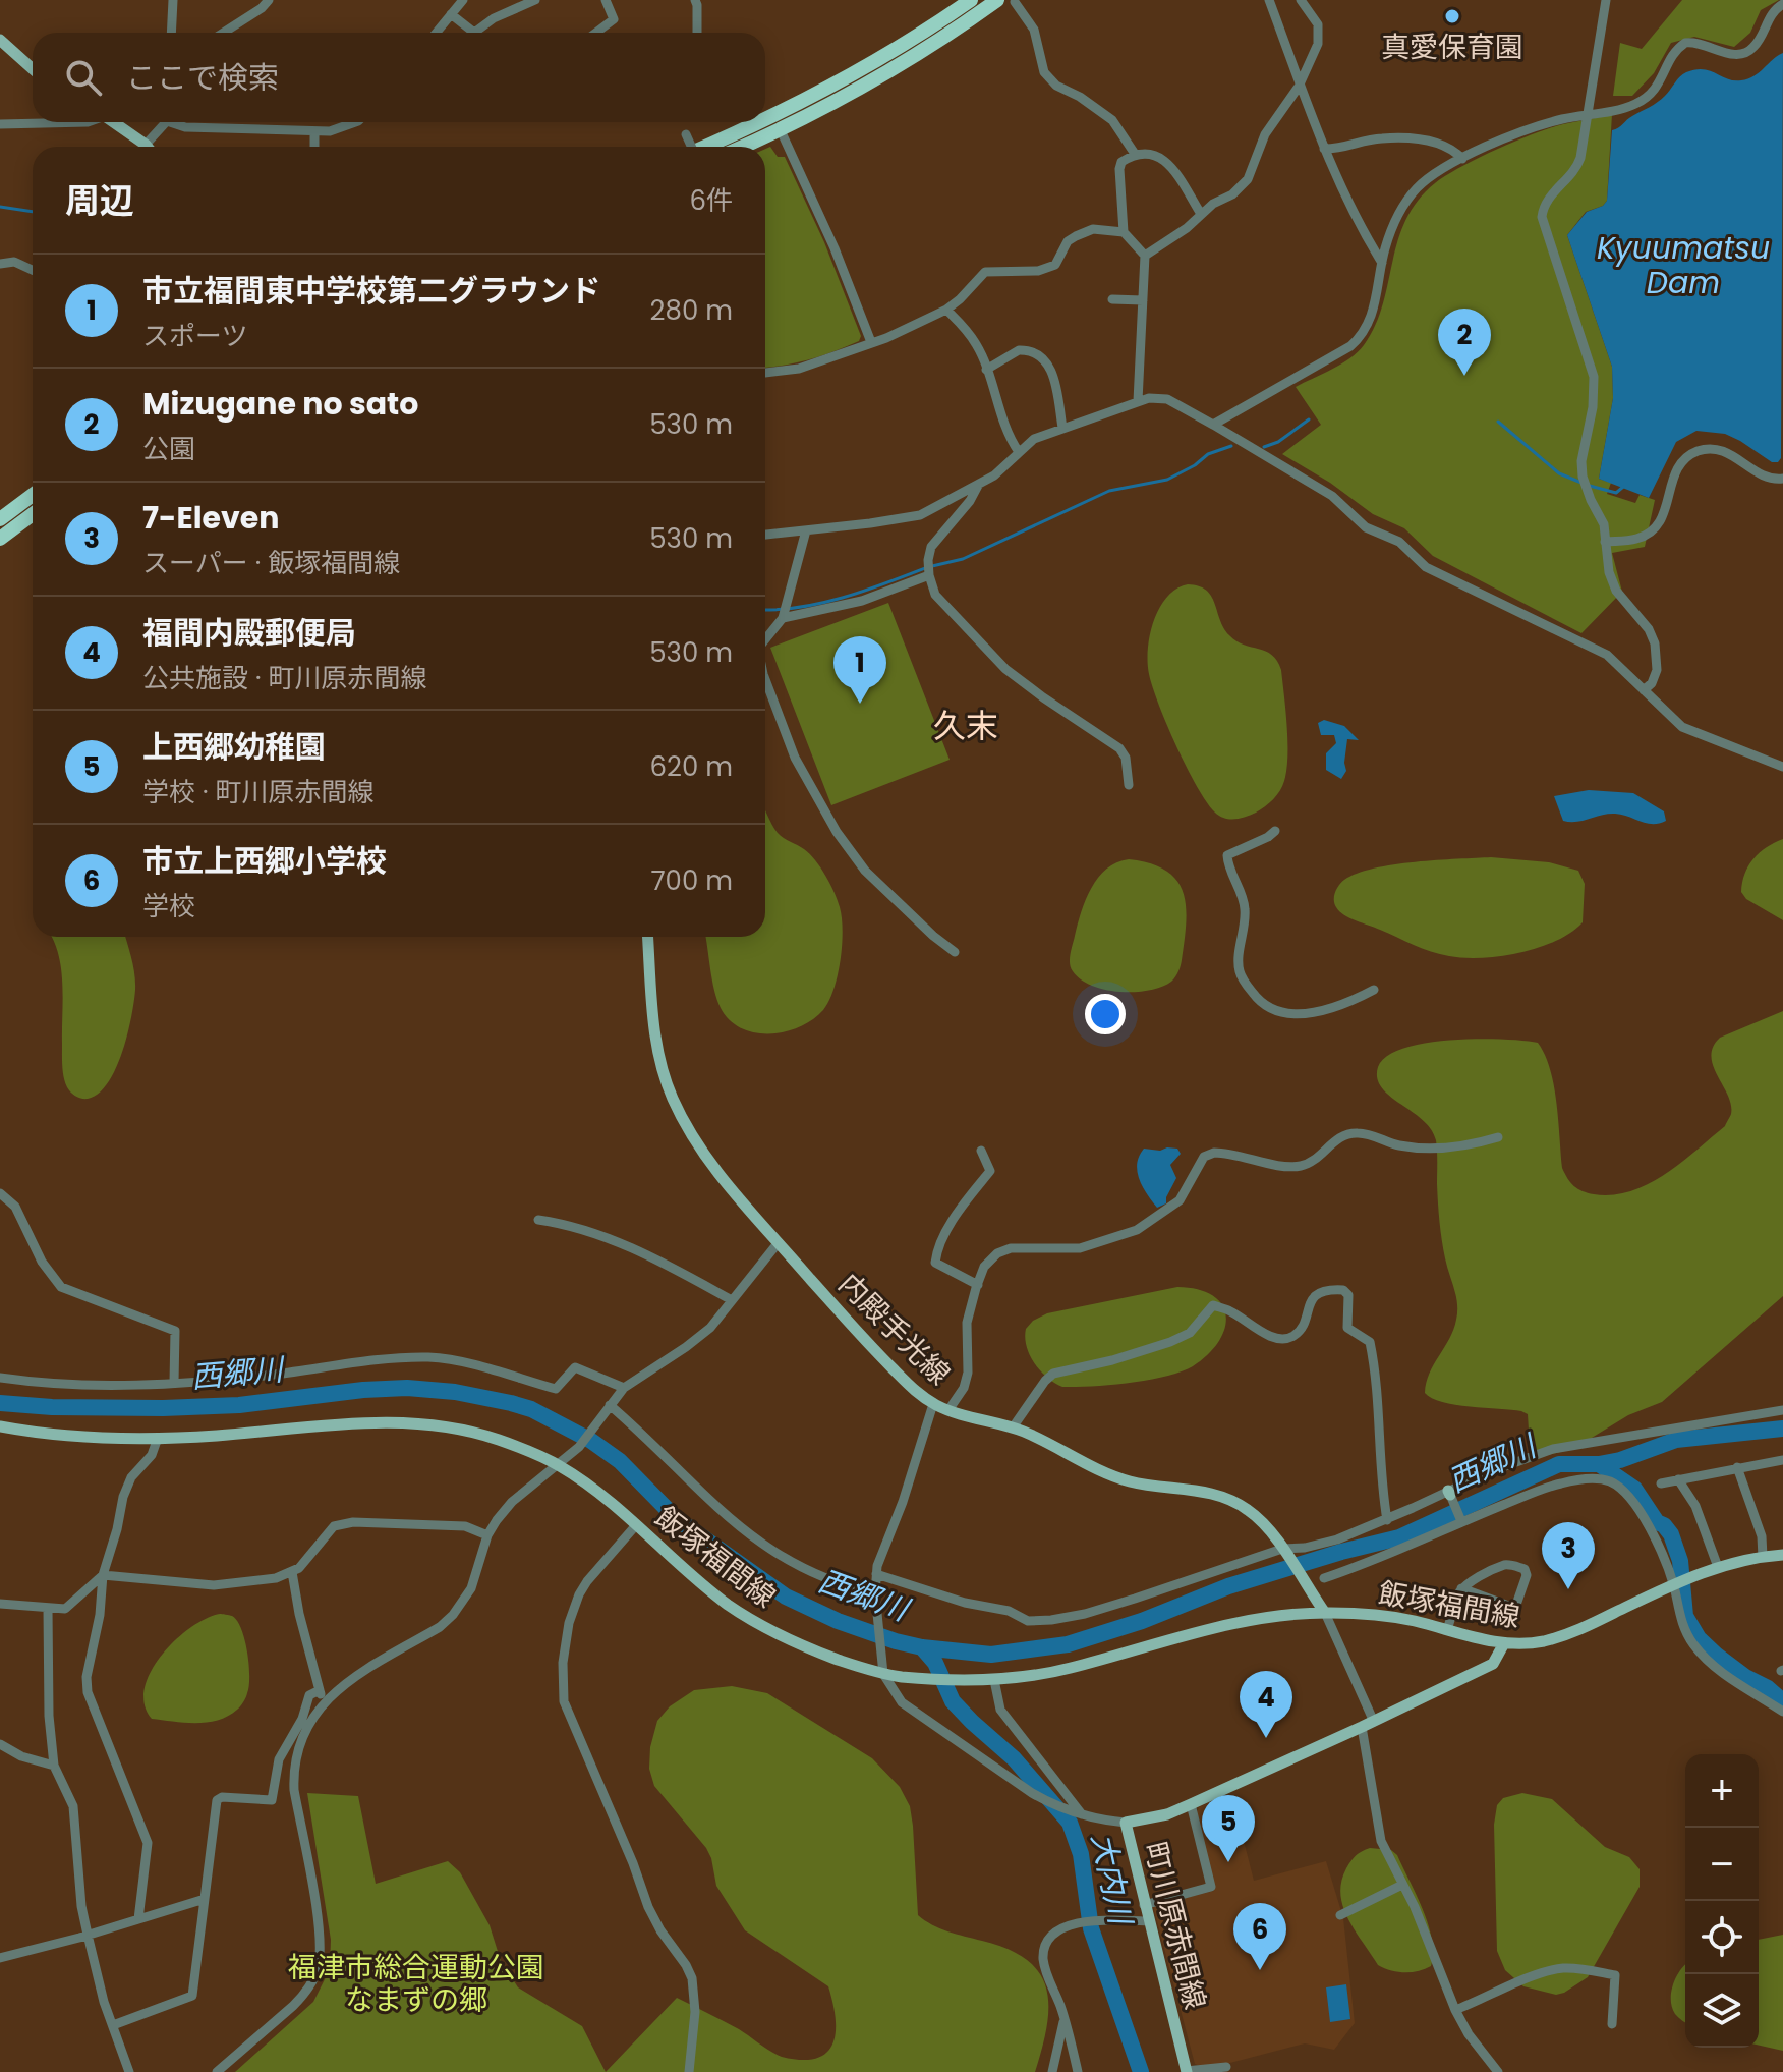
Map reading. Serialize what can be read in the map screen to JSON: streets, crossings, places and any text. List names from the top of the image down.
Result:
{
  "streets": {
    "main road": ["内殿手光線", "飯塚福間線", "町川原赤間線"]
  },
  "crossings": [
    ["内殿手光線", "飯塚福間線"],
    ["飯塚福間線", "町川原赤間線"]
  ],
  "districts": ["久末"],
  "water": ["Kyuumatsu Dam", "西郷川", "大内川"],
  "parks": ["福津市総合運動公園 なまずの郷"],
  "places": ["真愛保育園"],
  "page": {
    "search": "ここで検索",
    "heading": ["周辺", "6件"],
    "list": [
      {
        "mark": "1",
        "name": "市立福間東中学校第二グラウンド",
        "note": "スポーツ",
        "value": "280 m"
      },
      {
        "mark": "2",
        "name": "Mizugane no sato",
        "note": "公園",
        "value": "530 m"
      },
      {
        "mark": "3",
        "name": "7-Eleven",
        "note": "スーパー · 飯塚福間線",
        "value": "530 m"
      },
      {
        "mark": "4",
        "name": "福間内殿郵便局",
        "note": "公共施設 · 町川原赤間線",
        "value": "530 m"
      },
      {
        "mark": "5",
        "name": "上西郷幼稚園",
        "note": "学校 · 町川原赤間線",
        "value": "620 m"
      },
      {
        "mark": "6",
        "name": "市立上西郷小学校",
        "note": "学校",
        "value": "700 m"
      }
    ],
    "pins": [
      "2",
      "1",
      "3",
      "4",
      "5",
      "6"
    ],
    "map_buttons": ["+", "−"]
  }
}
